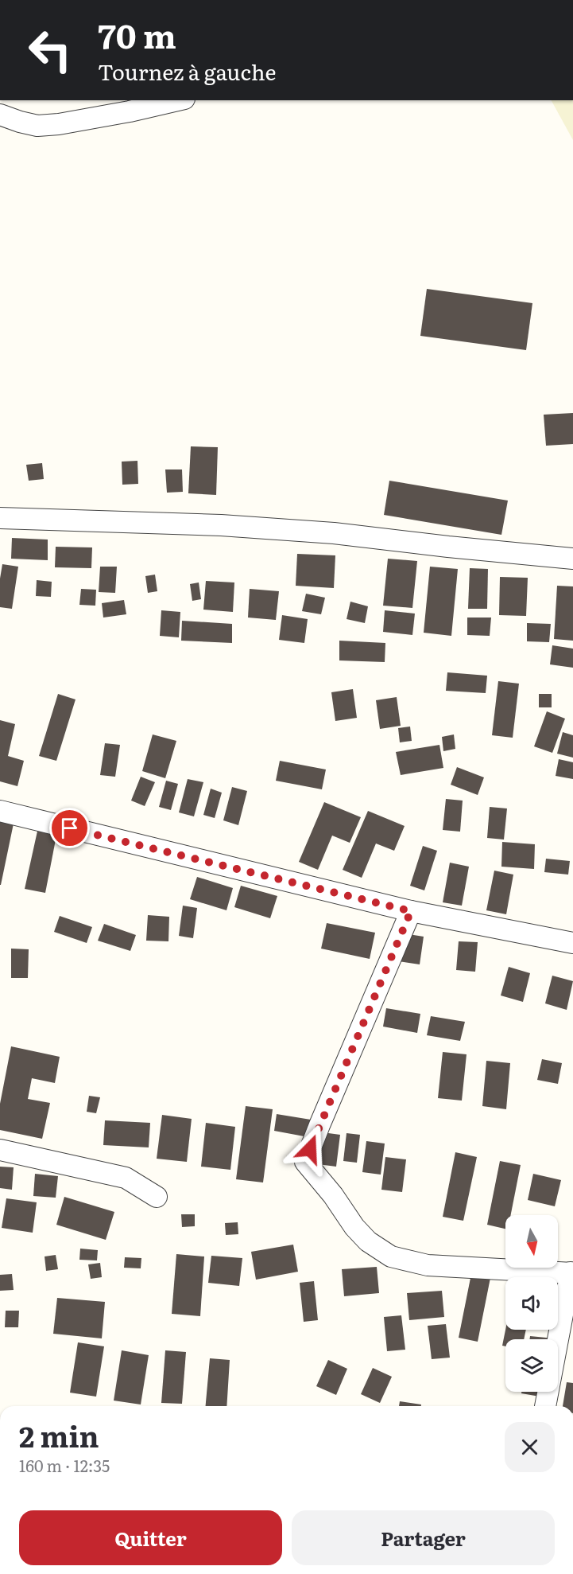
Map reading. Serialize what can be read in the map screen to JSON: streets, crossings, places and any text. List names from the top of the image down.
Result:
{
  "north": "bottom",
  "page": {
    "turn": ["70 m", "Tournez à gauche"],
    "heading": ["2 min", "160 m · 12:35"],
    "buttons": ["Quitter", "Partager"]
  }
}
